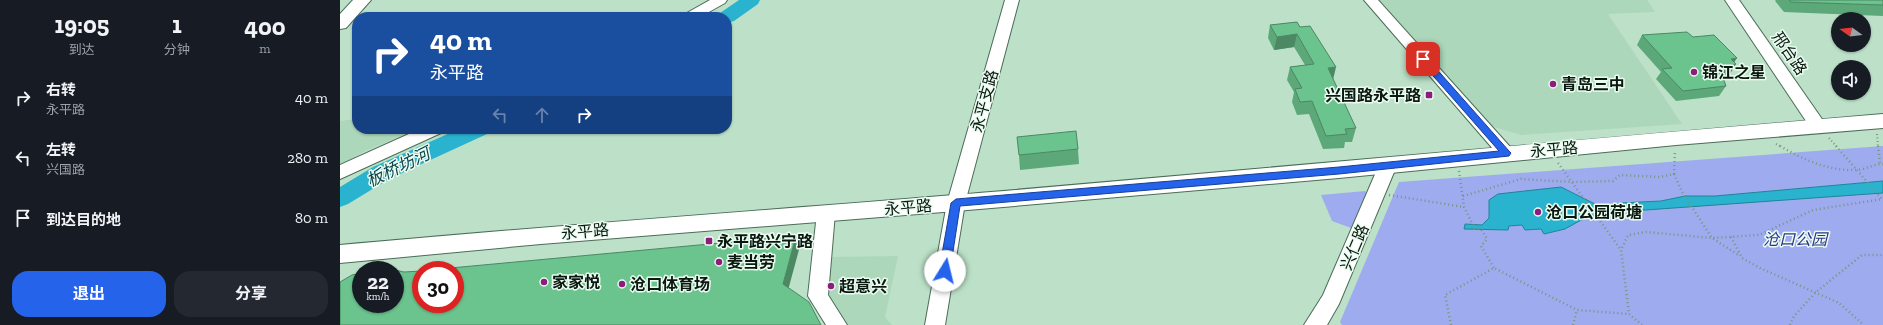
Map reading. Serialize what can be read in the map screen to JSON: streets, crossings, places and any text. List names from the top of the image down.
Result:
{
  "streets": {
    "main road": ["永平路"],
    "street": ["邢台路", "永平支路", "兴仁路"]
  },
  "crossings": [
    ["邢台路", "永平路"],
    ["永平支路", "永平路"],
    ["永平路", "兴仁路"]
  ],
  "water": ["板桥坊河"],
  "parks": ["沧口公园"],
  "places": {
    "other": [
      "锦江之星",
      "青岛三中",
      "沧口公园荷塘",
      "麦当劳",
      "家家悦",
      "沧口体育场",
      "超意兴"
    ],
    "transit": ["兴国路永平路", "永平路兴宁路"]
  },
  "north": "left",
  "page": {
    "eta": [
      "19:05",
      "到达",
      "1",
      "分钟",
      "400",
      "m"
    ],
    "turn": ["40 m", "永平路"],
    "list": [
      {
        "name": "右转",
        "note": "永平路",
        "value": "40 m"
      },
      {
        "name": "左转",
        "note": "兴国路",
        "value": "280 m"
      },
      {
        "name": "到达目的地",
        "value": "80 m"
      }
    ],
    "speed": "22 km/h",
    "limit": "30",
    "buttons": ["退出", "分享"]
  }
}
